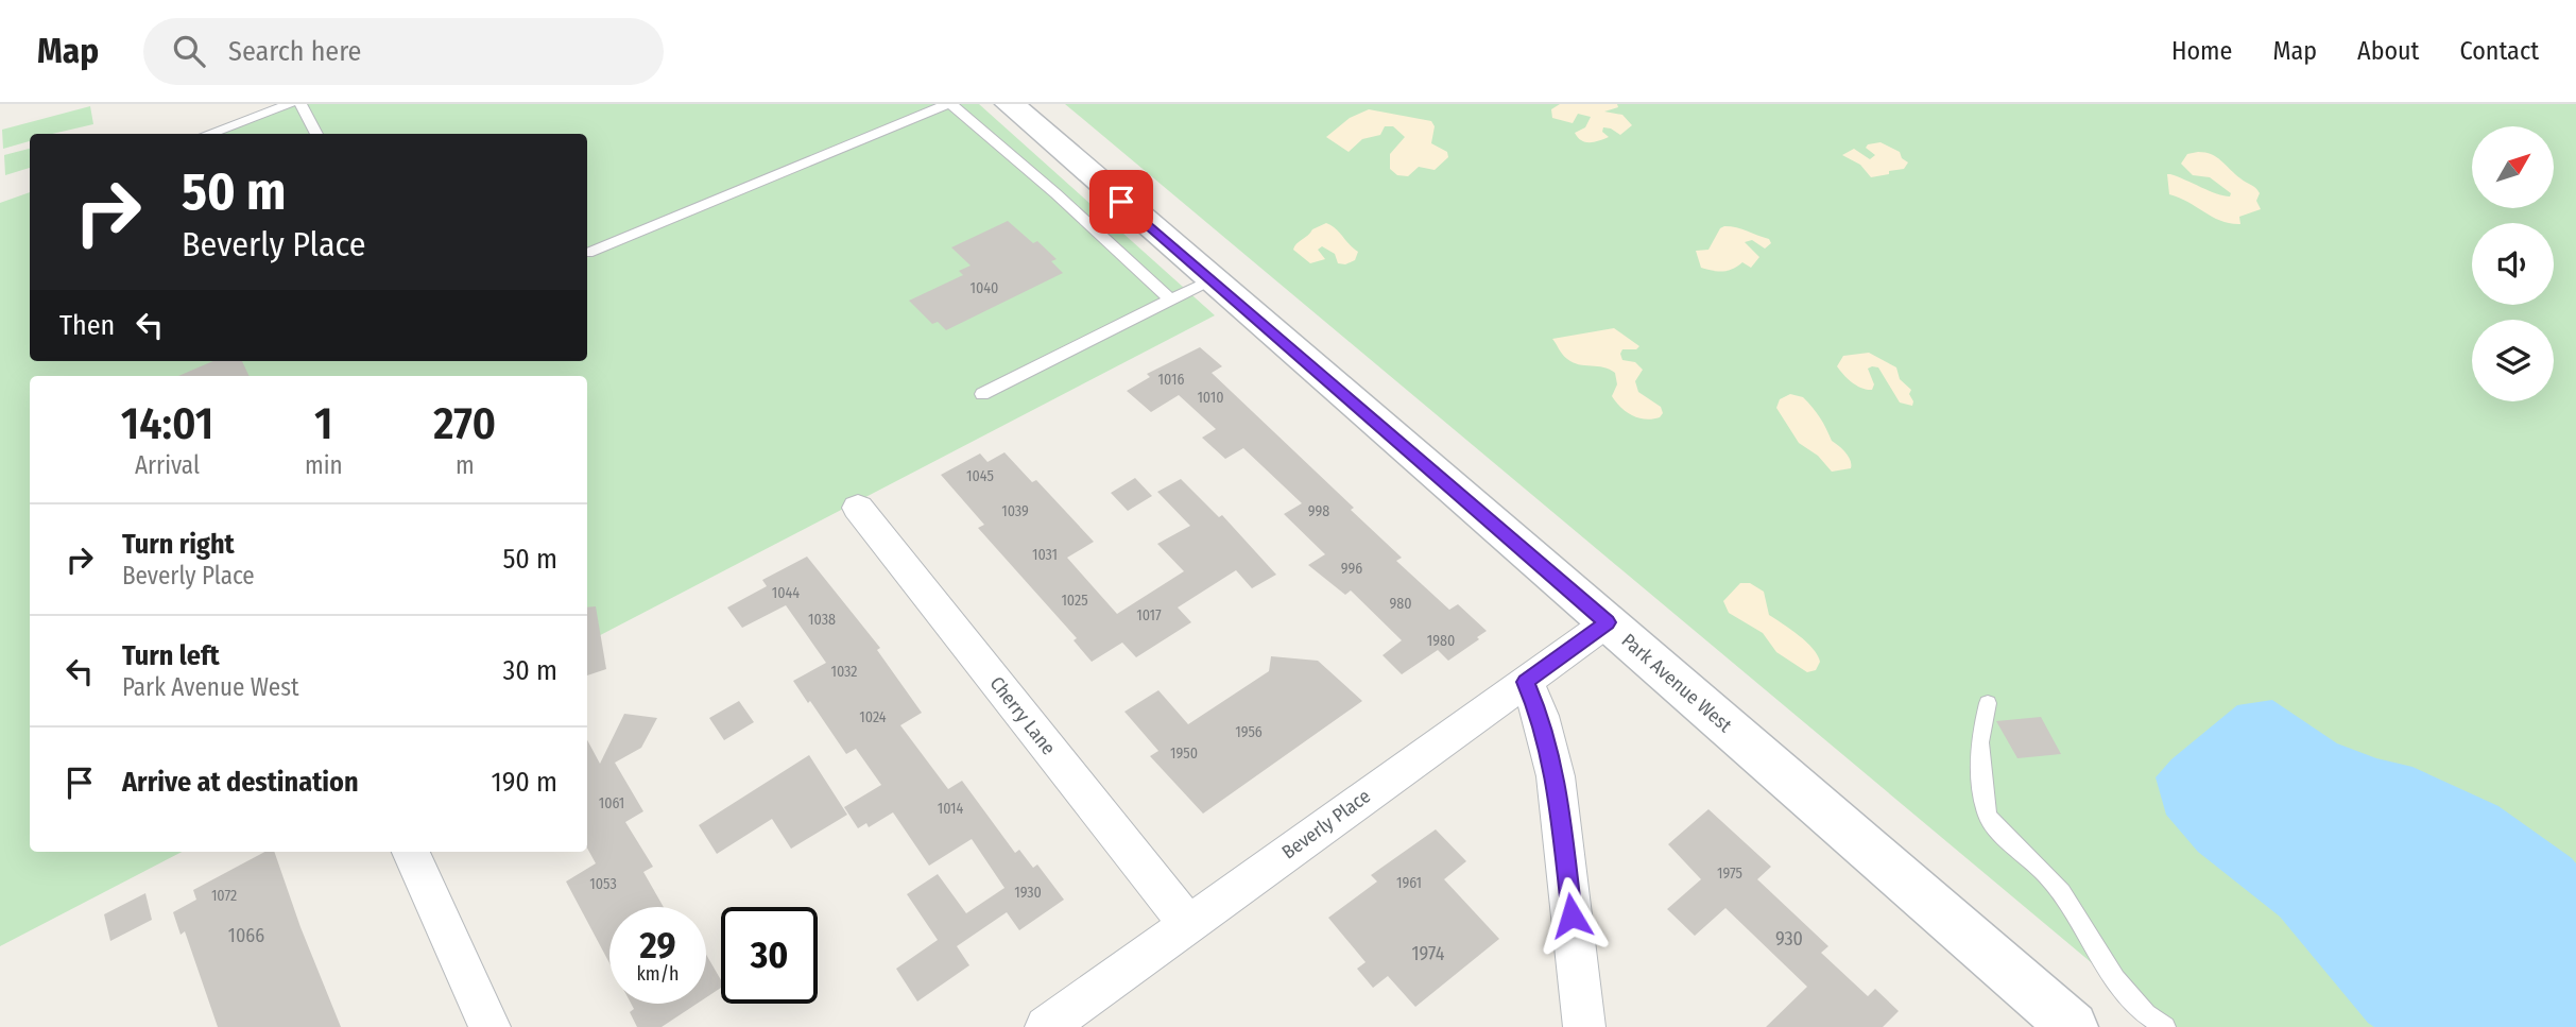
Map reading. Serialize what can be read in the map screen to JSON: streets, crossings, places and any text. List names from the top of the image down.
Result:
{
  "streets": {
    "street": ["Park Avenue West", "Cherry Lane", "Beverly Place"]
  },
  "crossings": [
    ["Park Avenue West", "Beverly Place"],
    ["Cherry Lane", "Beverly Place"]
  ],
  "house_numbers": [
    "1040",
    "1016",
    "1010",
    "1045",
    "1039",
    "998",
    "1031",
    "996",
    "1044",
    "1025",
    "980",
    "1017",
    "1038",
    "1980",
    "1032",
    "1024",
    "1956",
    "1950",
    "1061",
    "1014",
    "1975",
    "1961",
    "1053",
    "1930",
    "1072",
    "1066",
    "930",
    "1974"
  ],
  "north": "top right",
  "page": {
    "header": "Map",
    "search": "Search here",
    "nav": [
      "Home",
      "Map",
      "About",
      "Contact"
    ],
    "turn": ["50 m", "Beverly Place"],
    "then": "Then",
    "eta": [
      "14:01",
      "Arrival",
      "1",
      "min",
      "270",
      "m"
    ],
    "list": [
      {
        "name": "Turn right",
        "note": "Beverly Place",
        "value": "50 m"
      },
      {
        "name": "Turn left",
        "note": "Park Avenue West",
        "value": "30 m"
      },
      {
        "name": "Arrive at destination",
        "value": "190 m"
      }
    ],
    "speed": "29 km/h",
    "limit": "30"
  }
}
